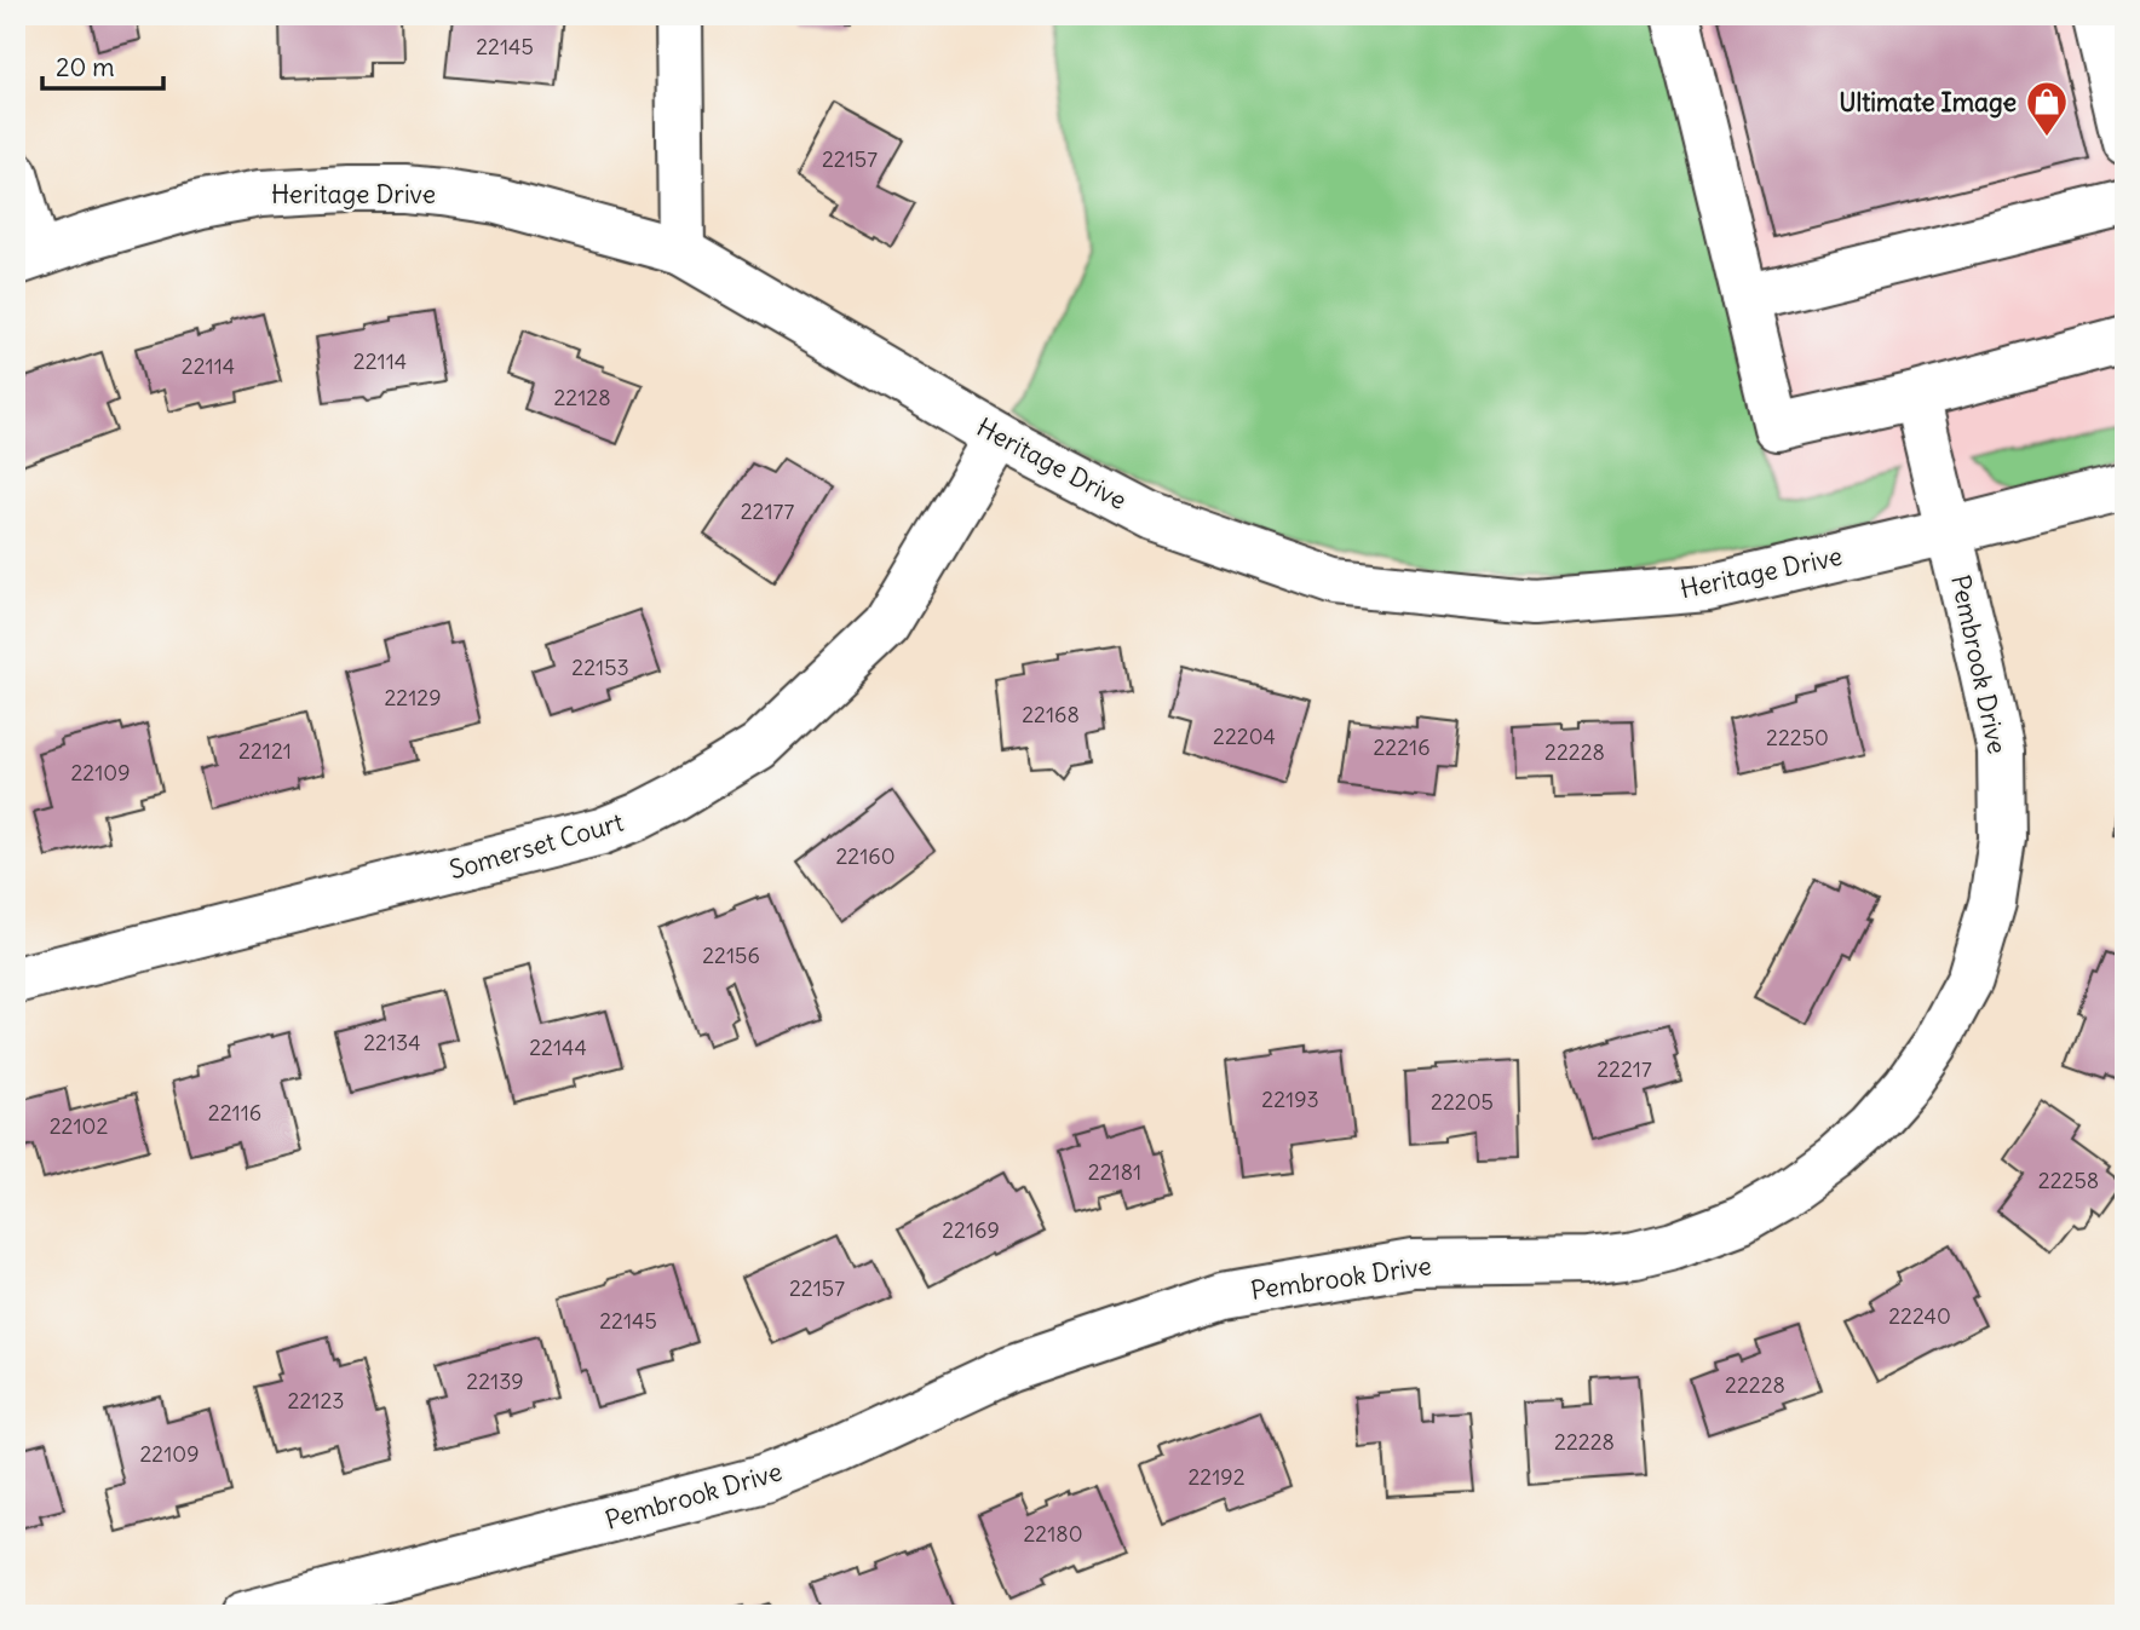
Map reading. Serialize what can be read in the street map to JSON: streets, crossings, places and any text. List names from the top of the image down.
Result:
{
  "streets": {
    "street": ["Heritage Drive", "Pembrook Drive", "Somerset Court"]
  },
  "crossings": [
    ["Heritage Drive", "Pembrook Drive"],
    ["Heritage Drive", "Somerset Court"]
  ],
  "places": {
    "shop": ["Ultimate Image"]
  },
  "house_numbers": [
    "22145",
    "22157",
    "22114",
    "22114",
    "22128",
    "22177",
    "22153",
    "22129",
    "22168",
    "22204",
    "22250",
    "22216",
    "22121",
    "22228",
    "22109",
    "22160",
    "22156",
    "22134",
    "22144",
    "22217",
    "22193",
    "22205",
    "22116",
    "22102",
    "22181",
    "22258",
    "22169",
    "22157",
    "22240",
    "22145",
    "22139",
    "22228",
    "22123",
    "22228",
    "22109",
    "22192",
    "22180"
  ],
  "scale_bar": "20 m"
}
